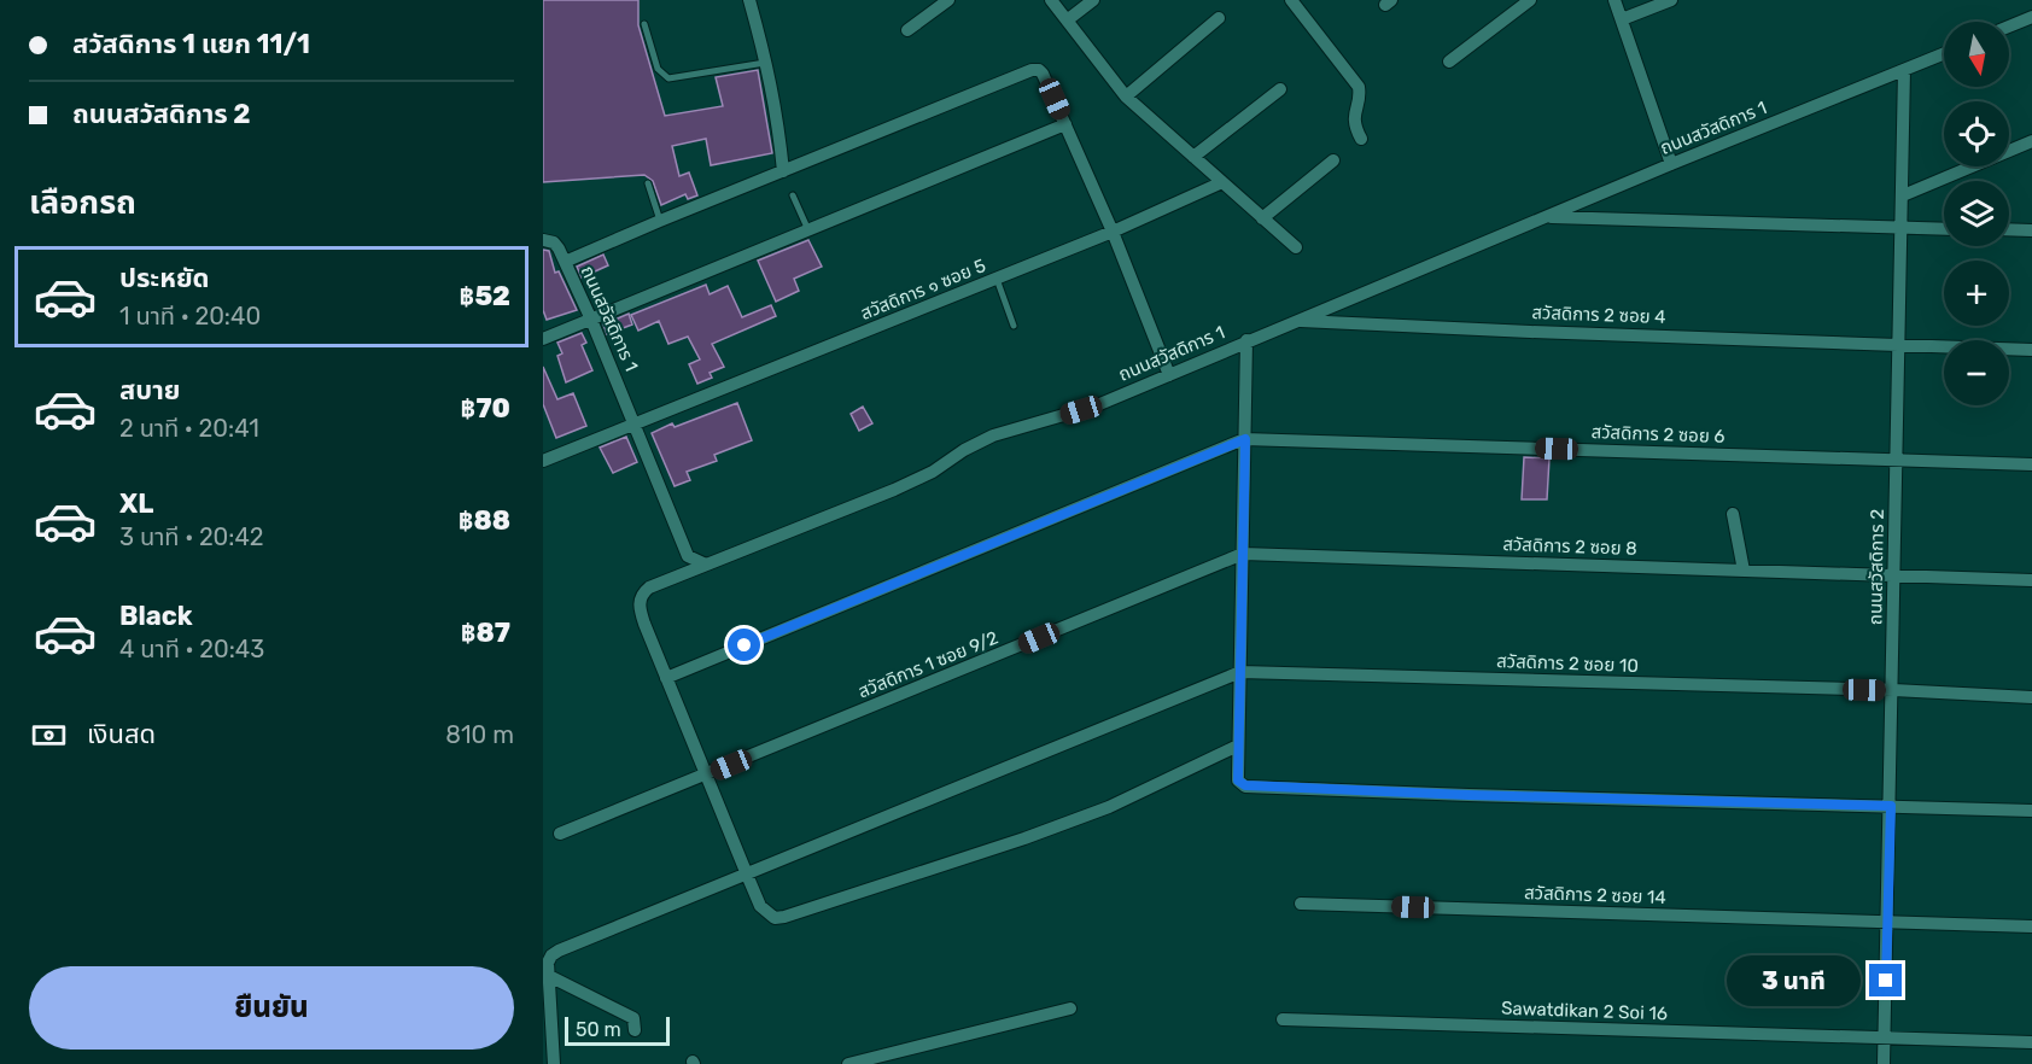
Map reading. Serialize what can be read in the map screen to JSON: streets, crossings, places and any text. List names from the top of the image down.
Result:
{
  "streets": {
    "street": [
      "ถนนสวัสดิการ 1",
      "สวัสดิการ ๑ ซอย 5",
      "สวัสดิการ 2 ซอย 4",
      "สวัสดิการ 2 ซอย 6",
      "สวัสดิการ 2 ซอย 8",
      "ถนนสวัสดิการ 2",
      "สวัสดิการ 2 ซอย 10",
      "สวัสดิการ 1 ซอย 9/2",
      "สวัสดิการ 2 ซอย 14",
      "Sawatdikan 2 Soi 16"
    ]
  },
  "crossings": [
    ["ถนนสวัสดิการ 1", "สวัสดิการ ๑ ซอย 5"],
    ["ถนนสวัสดิการ 1", "สวัสดิการ 2 ซอย 4"],
    ["ถนนสวัสดิการ 1", "ถนนสวัสดิการ 2"],
    ["สวัสดิการ 2 ซอย 4", "ถนนสวัสดิการ 2"],
    ["สวัสดิการ 2 ซอย 6", "ถนนสวัสดิการ 2"],
    ["สวัสดิการ 2 ซอย 8", "ถนนสวัสดิการ 2"],
    ["สวัสดิการ 2 ซอย 8", "สวัสดิการ 1 ซอย 9/2"],
    ["ถนนสวัสดิการ 2", "สวัสดิการ 2 ซอย 10"],
    ["ถนนสวัสดิการ 2", "สวัสดิการ 2 ซอย 14"],
    ["ถนนสวัสดิการ 2", "Sawatdikan 2 Soi 16"]
  ],
  "scale_bar": "50 m",
  "north": "bottom",
  "page": {
    "banner": ["สวัสดิการ 1 แยก 11/1", "ถนนสวัสดิการ 2"],
    "map_buttons": ["+", "−"],
    "heading": "เลือกรถ",
    "list": [
      {
        "name": "ประหยัด",
        "note": "1 นาที · 20:40",
        "value": "฿52"
      },
      {
        "name": "สบาย",
        "note": "2 นาที · 20:41",
        "value": "฿70"
      },
      {
        "name": "XL",
        "note": "3 นาที · 20:42",
        "value": "฿88"
      },
      {
        "name": "Black",
        "note": "4 นาที · 20:43",
        "value": "฿87"
      }
    ],
    "pay": ["เงินสด", "810 m"],
    "buttons": "ยืนยัน",
    "bubble": "3 นาที",
    "scale": "50 m"
  }
}
